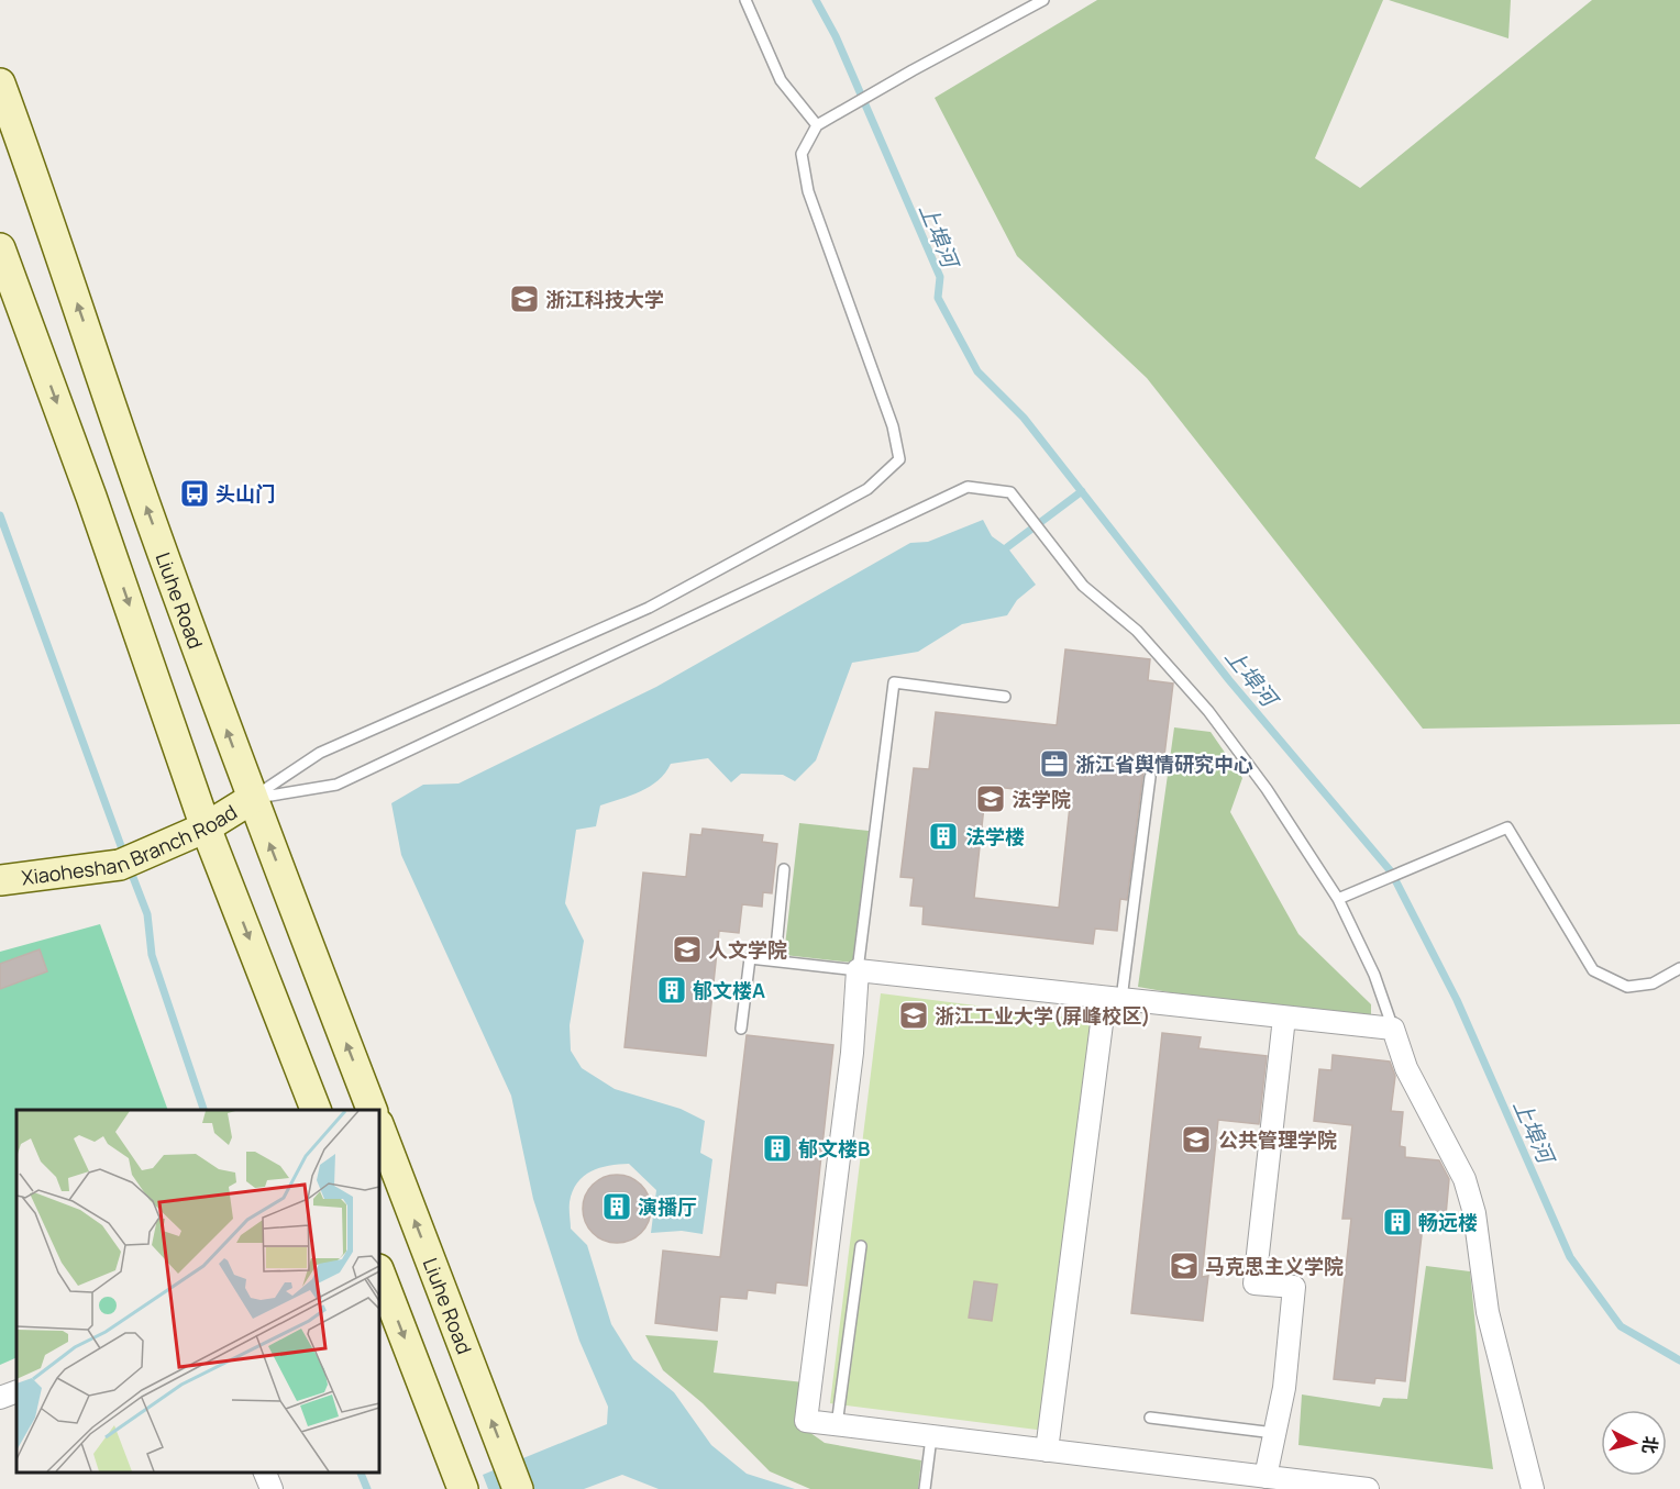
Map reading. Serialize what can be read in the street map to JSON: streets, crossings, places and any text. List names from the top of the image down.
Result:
{
  "streets": {
    "main road": ["Liuhe Road", "Xiaoheshan Branch Road"]
  },
  "crossings": [
    ["Liuhe Road", "Xiaoheshan Branch Road"]
  ],
  "water": ["上埠河"],
  "places": {
    "school or university": [
      "浙江科技大学",
      "法学院",
      "人文学院",
      "浙江工业大学(屏峰校区)",
      "公共管理学院",
      "马克思主义学院"
    ],
    "bus stop": ["头山门"],
    "office": ["浙江省舆情研究中心"],
    "building": [
      "法学楼",
      "郁文楼A",
      "郁文楼B",
      "演播厅",
      "畅远楼"
    ]
  },
  "north": "right"
}
